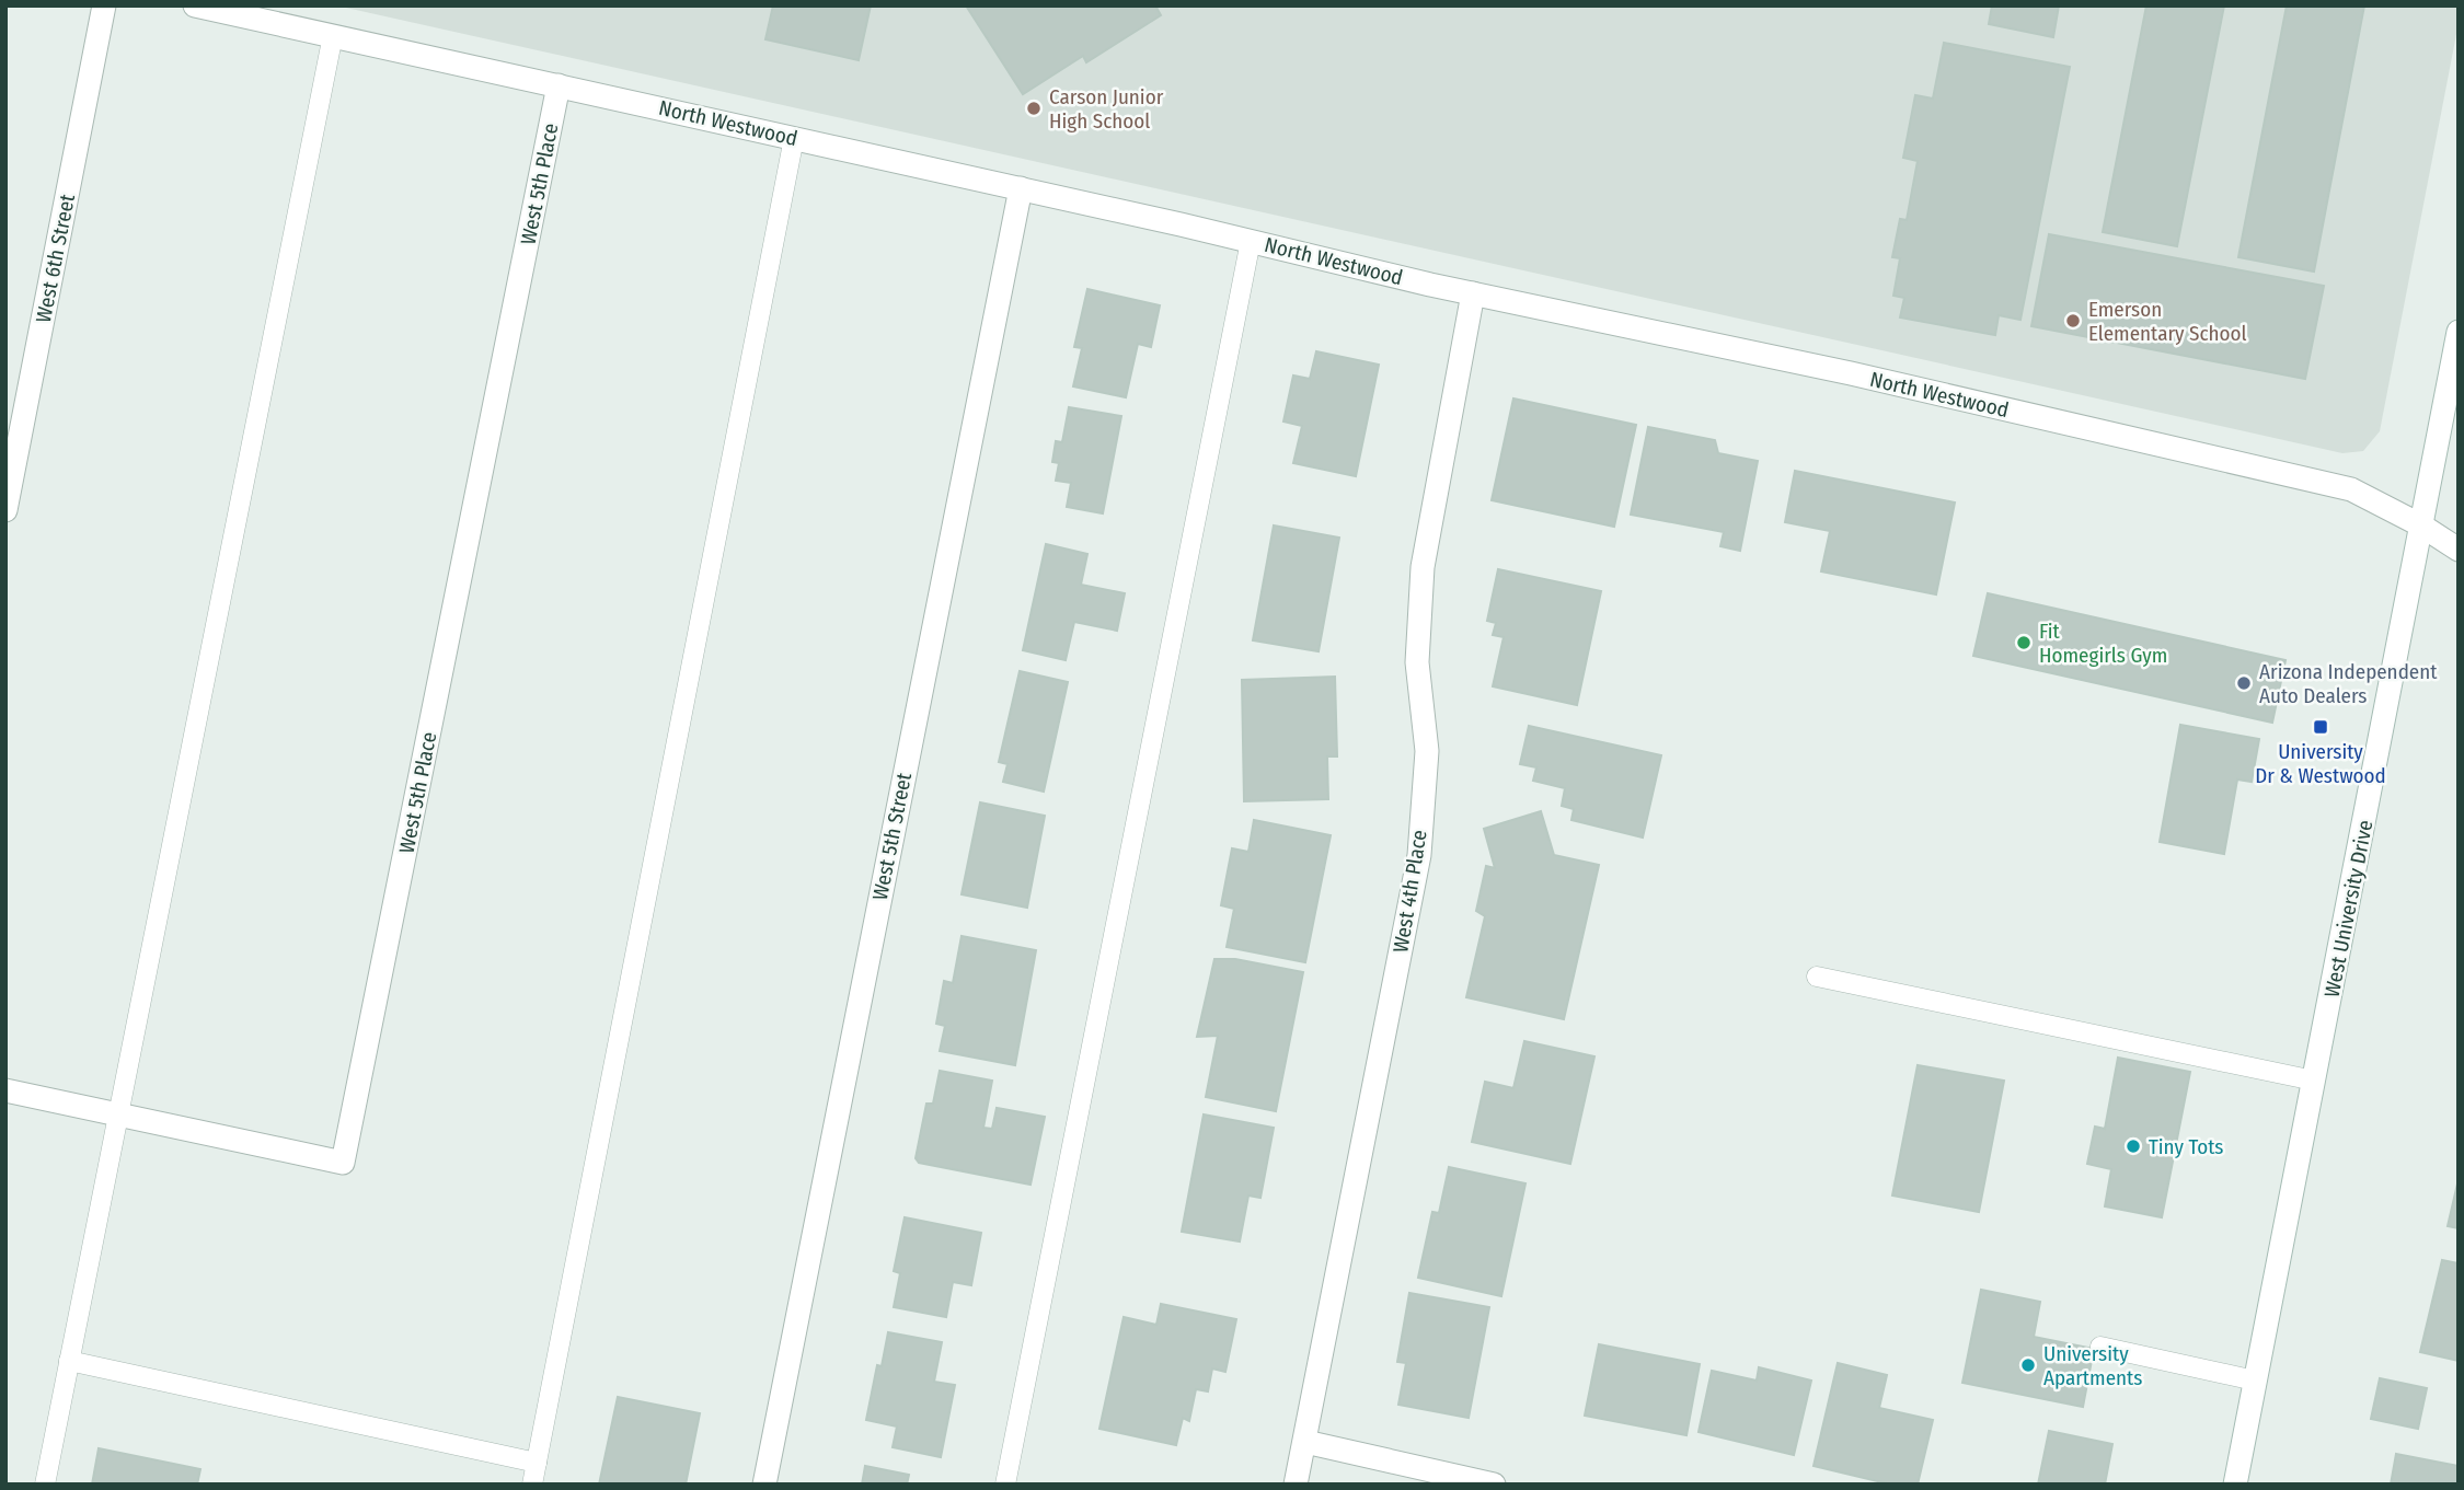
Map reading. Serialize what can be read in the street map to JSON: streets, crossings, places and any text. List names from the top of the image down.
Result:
{
  "streets": {
    "street": [
      "North Westwood",
      "West 5th Place",
      "West 6th Street",
      "West 5th Street",
      "West 4th Place",
      "West University Drive"
    ]
  },
  "crossings": [
    ["North Westwood", "West 5th Place"],
    ["North Westwood", "West 5th Street"],
    ["North Westwood", "West 4th Place"],
    ["North Westwood", "West University Drive"]
  ],
  "places": {
    "other": [
      "Carson Junior High School",
      "Emerson Elementary School",
      "Fit Homegirls Gym",
      "Arizona Independent Auto Dealers",
      "Tiny Tots",
      "University Apartments"
    ],
    "transit": ["University Dr & Westwood"]
  }
}
